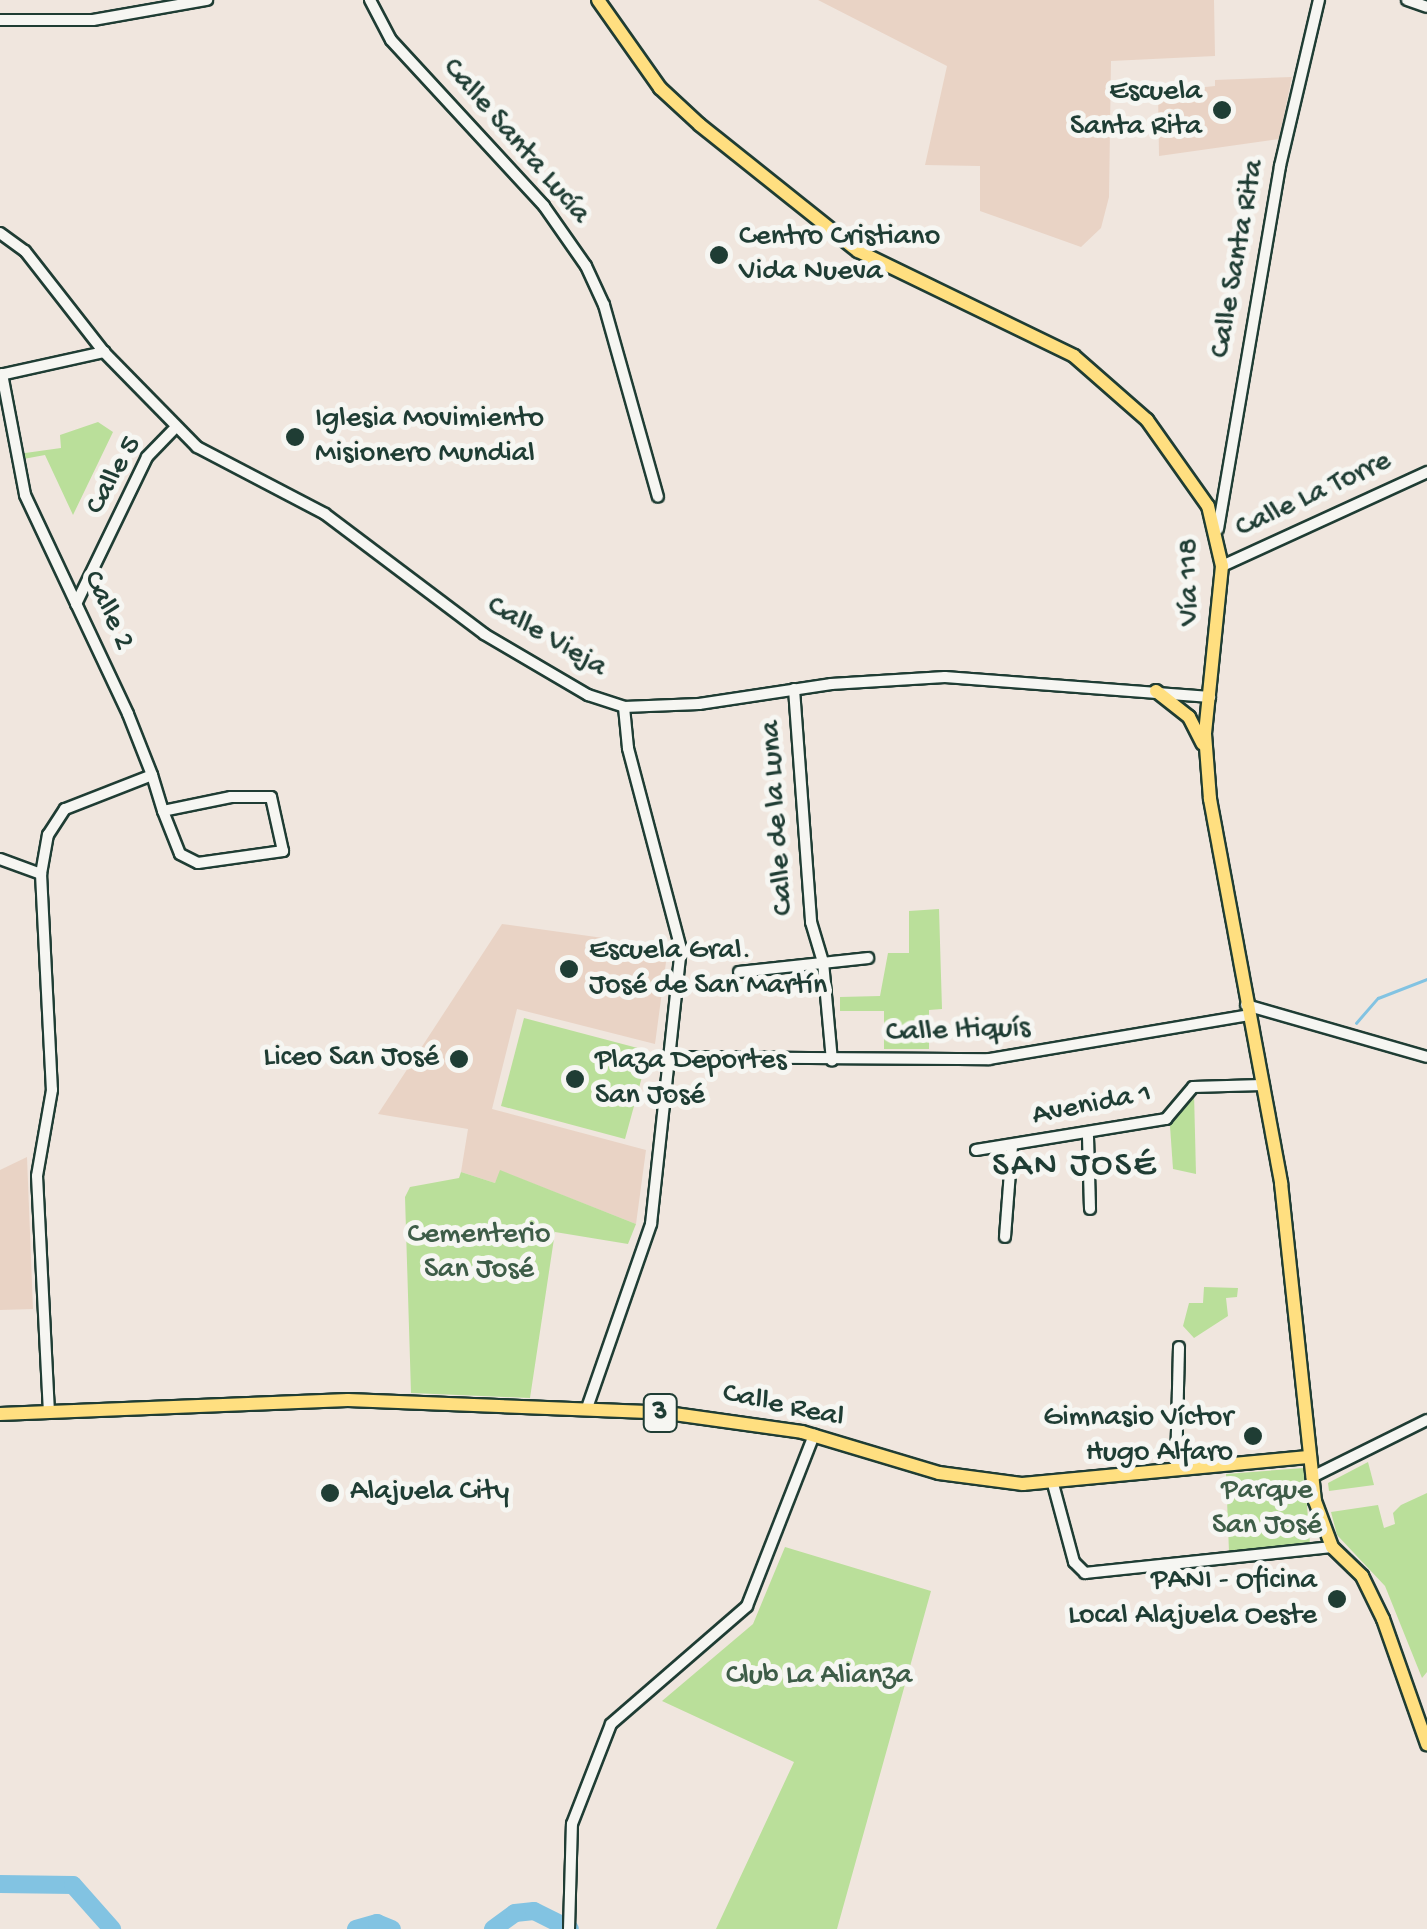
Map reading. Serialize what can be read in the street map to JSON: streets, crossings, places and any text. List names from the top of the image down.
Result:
{
  "streets": {
    "main road": ["Vía 118", "Calle Real", "3"],
    "street": [
      "Calle Santa Lucía",
      "Calle Santa Rita",
      "Calle 5",
      "Calle La Torre",
      "Calle 2",
      "Calle Vieja",
      "Calle de la Luna",
      "Calle Itiquís",
      "Avenida 1"
    ]
  },
  "crossings": [
    ["Calle Santa Rita", "Vía 118"],
    ["Calle 5", "Calle 2"],
    ["Calle 5", "Calle Vieja"],
    ["Calle La Torre", "Vía 118"],
    ["Vía 118", "Calle Vieja"],
    ["Vía 118", "Calle Itiquís"],
    ["Vía 118", "Avenida 1"],
    ["Vía 118", "Calle Real"],
    ["Calle Vieja", "Calle de la Luna"],
    ["Calle de la Luna", "Calle Itiquís"]
  ],
  "districts": ["SAN JOSÉ"],
  "parks": ["Cementerio San José", "Parque San José", "Club La Alianza"],
  "places": [
    "Escuela Santa Rita",
    "Centro Cristiano Vida Nueva",
    "Iglesia Movimiento Misionero Mundial",
    "Escuela Gral. José de San Martín",
    "Liceo San José",
    "Plaza Deportes San José",
    "Gimnasio Víctor Hugo Alfaro",
    "Alajuela City",
    "PANI - Oficina Local Alajuela Oeste"
  ]
}
